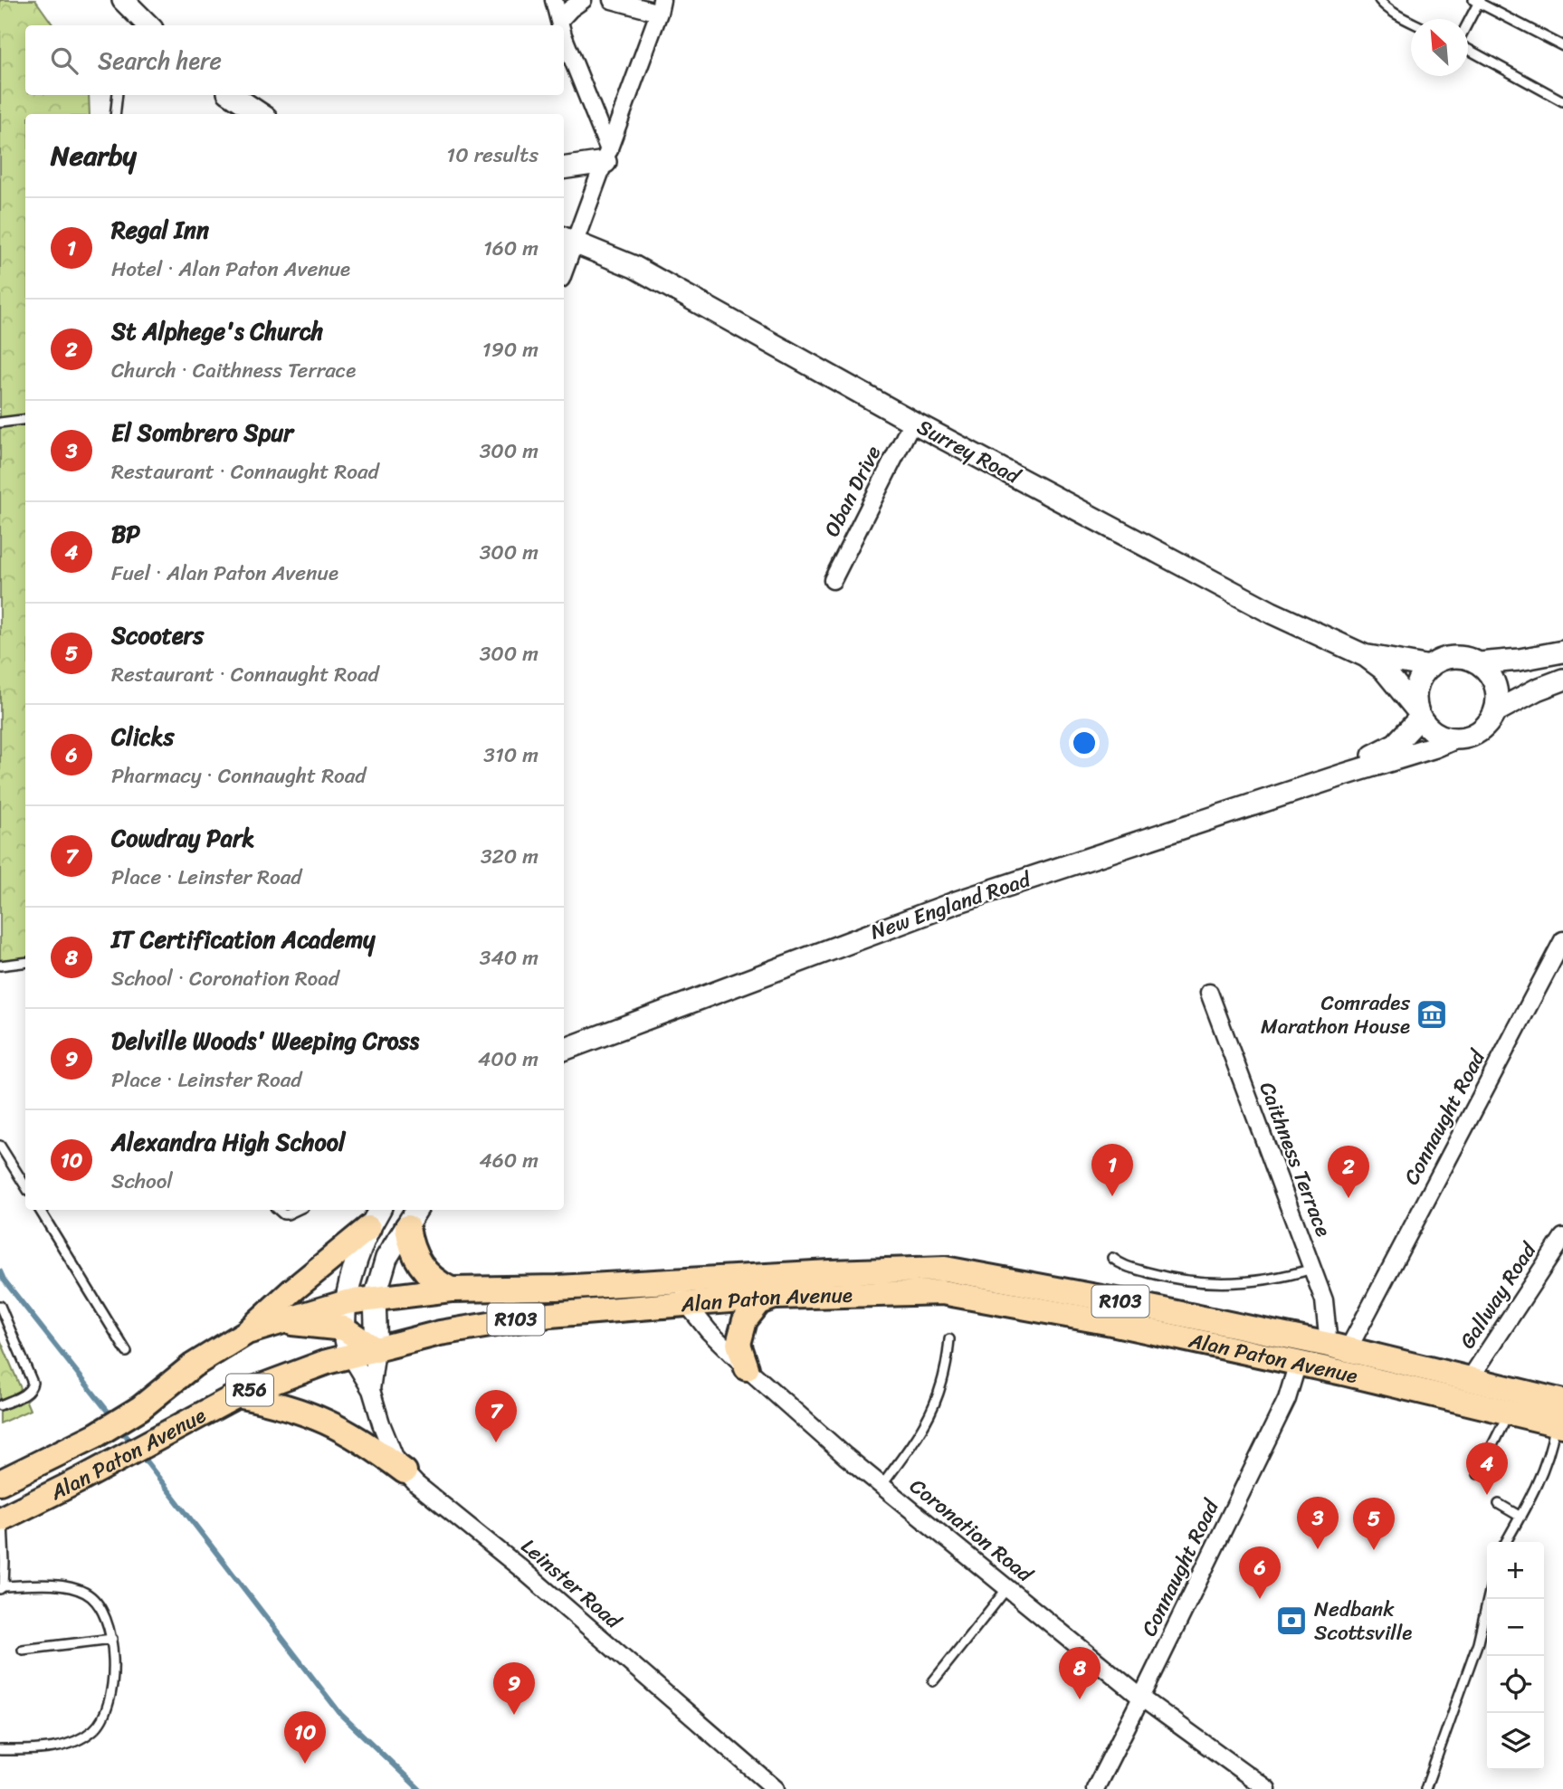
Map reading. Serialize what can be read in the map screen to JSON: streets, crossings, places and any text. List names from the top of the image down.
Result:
{
  "streets": {
    "main road": ["Alan Paton Avenue", "R103", "R56"],
    "street": [
      "Surrey Road",
      "Oban Drive",
      "New England Road",
      "Connaught Road",
      "Caithness Terrace",
      "Gallway Road",
      "Coronation Road",
      "Leinster Road"
    ]
  },
  "crossings": [
    ["Surrey Road", "Oban Drive"],
    ["Surrey Road", "New England Road"],
    ["Connaught Road", "Caithness Terrace"],
    ["Connaught Road", "Alan Paton Avenue"],
    ["Connaught Road", "Coronation Road"],
    ["Caithness Terrace", "Alan Paton Avenue"],
    ["Gallway Road", "Alan Paton Avenue"],
    ["Alan Paton Avenue", "Coronation Road"],
    ["Alan Paton Avenue", "Leinster Road"]
  ],
  "places": {
    "museum": ["Comrades Marathon House"],
    "bank": ["Nedbank Scottsville"]
  },
  "north": "top left",
  "page": {
    "search": "Search here",
    "heading": ["Nearby", "10 results"],
    "list": [
      {
        "mark": "1",
        "name": "Regal Inn",
        "note": "Hotel · Alan Paton Avenue",
        "value": "160 m"
      },
      {
        "mark": "2",
        "name": "St Alphege's Church",
        "note": "Church · Caithness Terrace",
        "value": "190 m"
      },
      {
        "mark": "3",
        "name": "El Sombrero Spur",
        "note": "Restaurant · Connaught Road",
        "value": "300 m"
      },
      {
        "mark": "4",
        "name": "BP",
        "note": "Fuel · Alan Paton Avenue",
        "value": "300 m"
      },
      {
        "mark": "5",
        "name": "Scooters",
        "note": "Restaurant · Connaught Road",
        "value": "300 m"
      },
      {
        "mark": "6",
        "name": "Clicks",
        "note": "Pharmacy · Connaught Road",
        "value": "310 m"
      },
      {
        "mark": "7",
        "name": "Cowdray Park",
        "note": "Place · Leinster Road",
        "value": "320 m"
      },
      {
        "mark": "8",
        "name": "IT Certification Academy",
        "note": "School · Coronation Road",
        "value": "340 m"
      },
      {
        "mark": "9",
        "name": "Delville Woods' Weeping Cross",
        "note": "Place · Leinster Road",
        "value": "400 m"
      },
      {
        "mark": "10",
        "name": "Alexandra High School",
        "note": "School",
        "value": "460 m"
      }
    ],
    "pins": [
      "1",
      "2",
      "7",
      "4",
      "3",
      "5",
      "6",
      "8",
      "9",
      "10"
    ],
    "map_buttons": ["+", "−"]
  }
}
